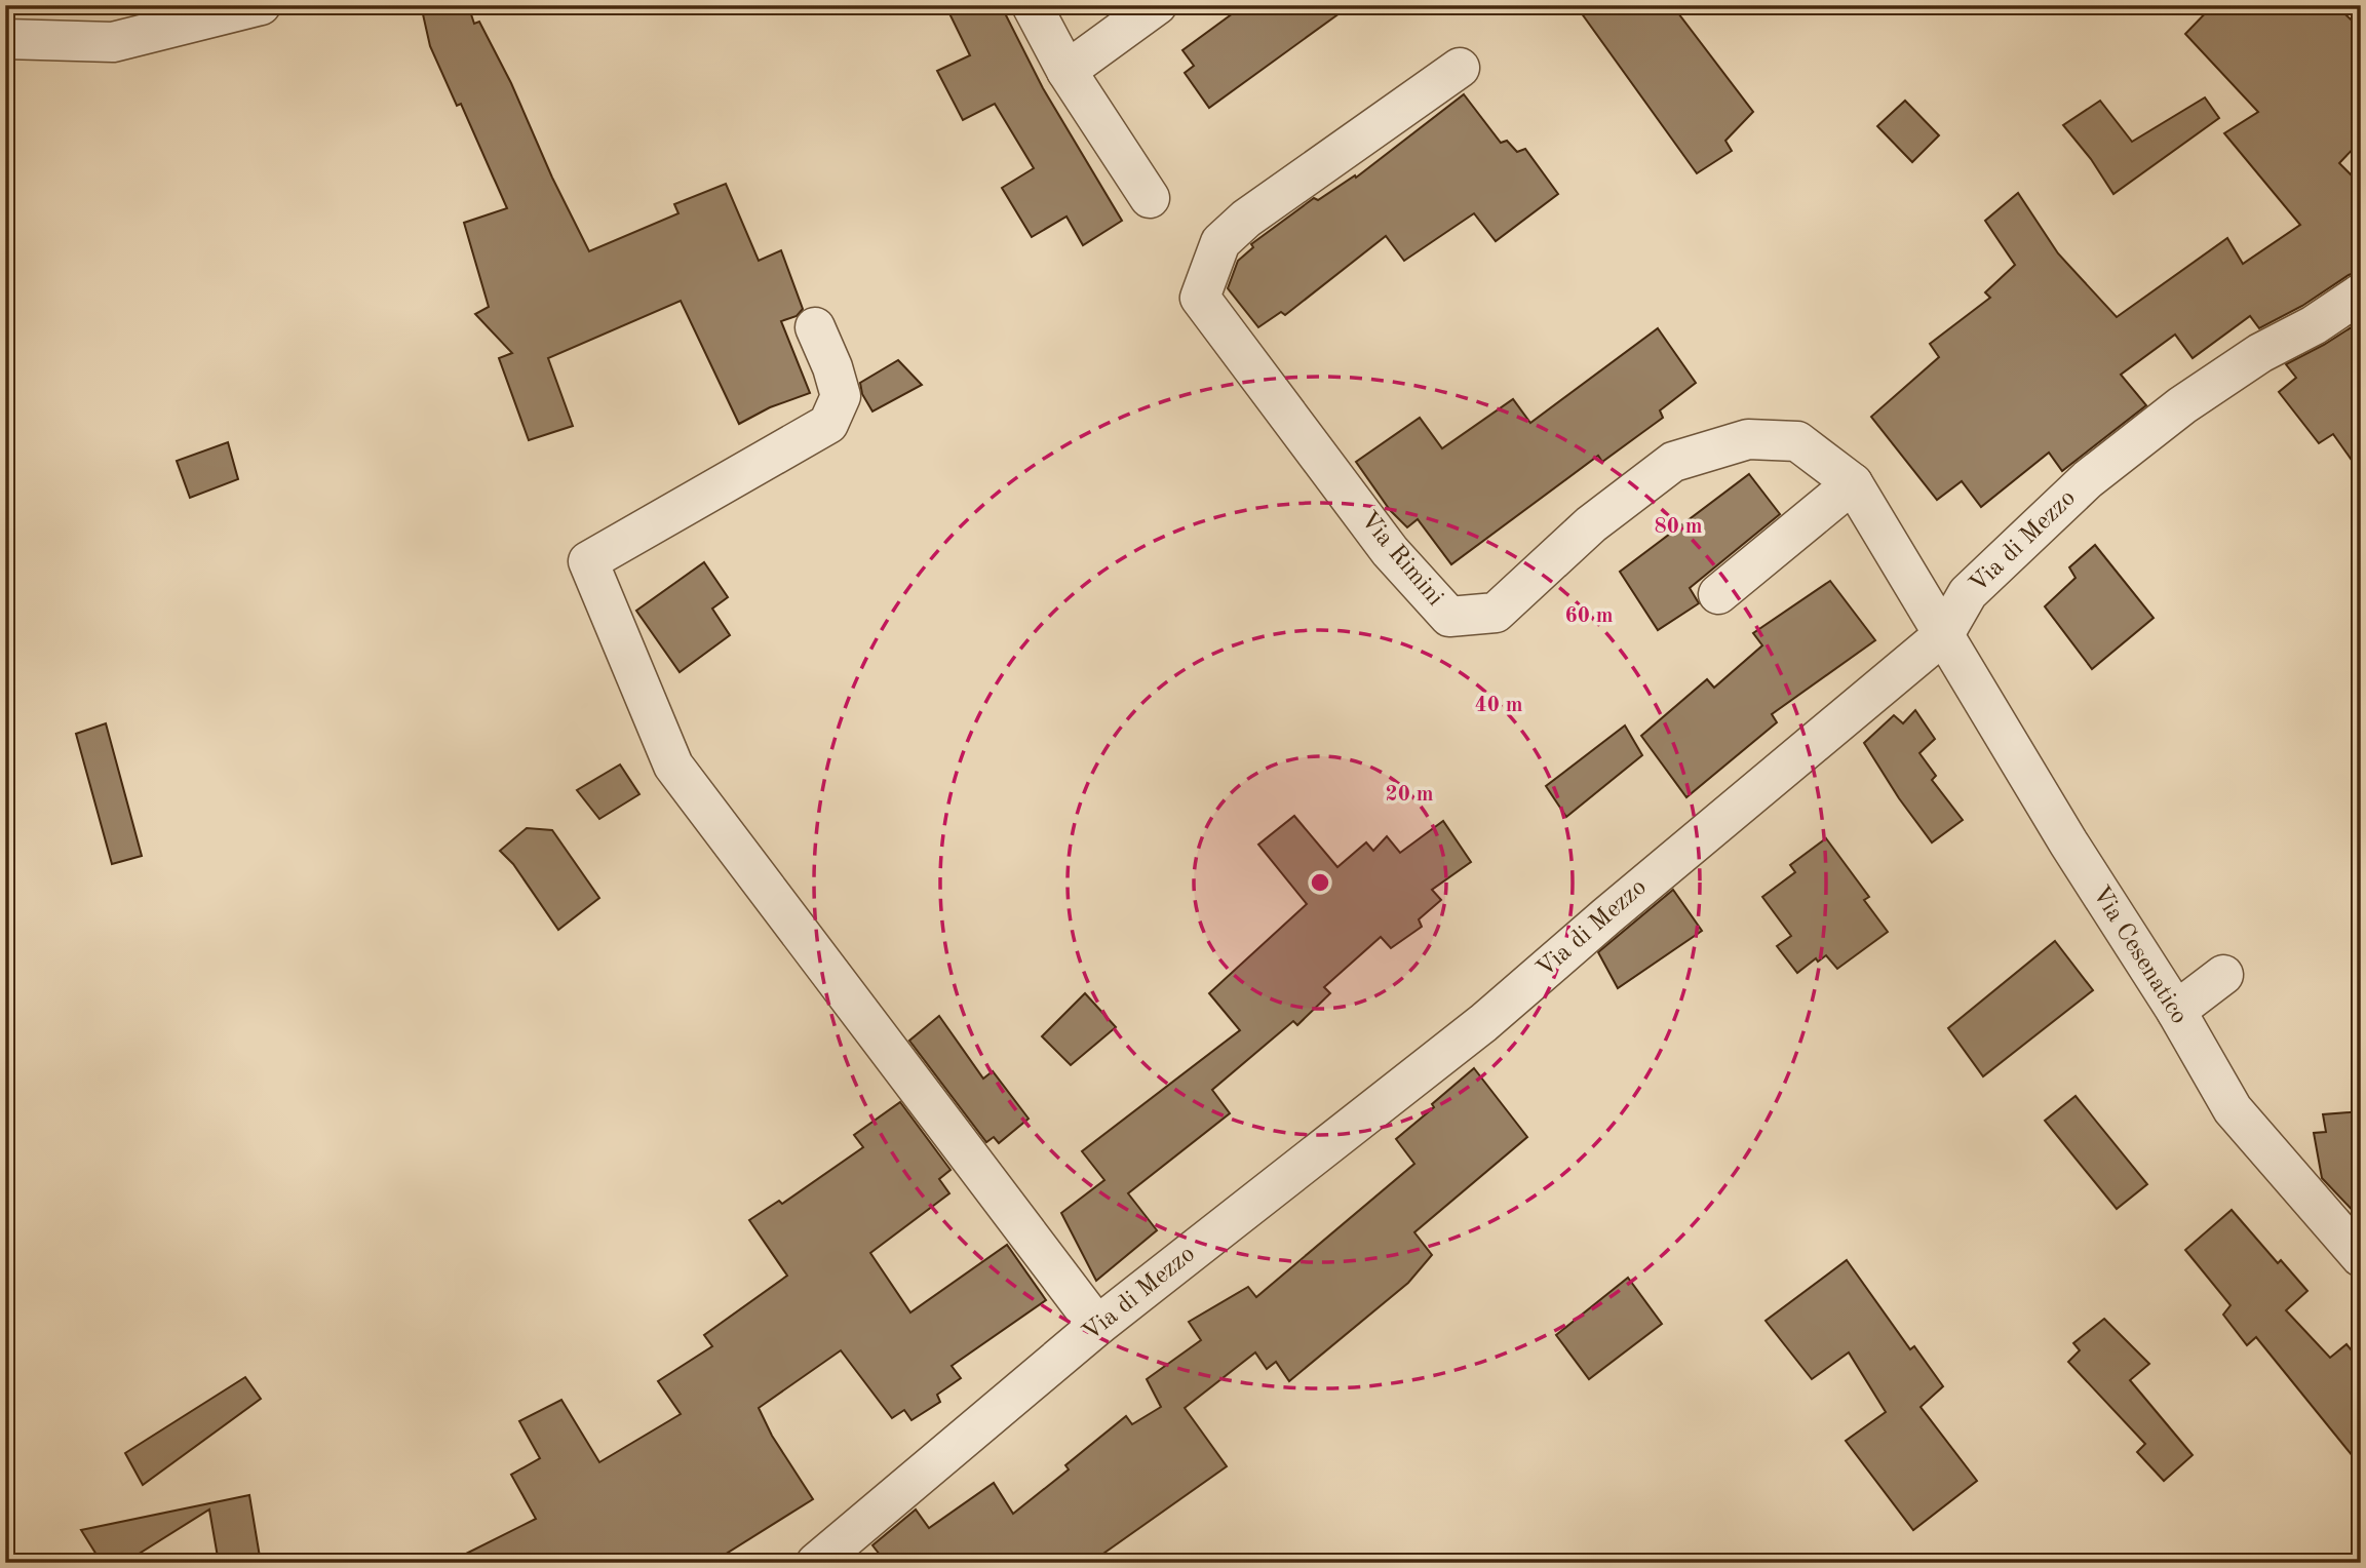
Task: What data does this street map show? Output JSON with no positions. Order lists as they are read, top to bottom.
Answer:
{
  "streets": {
    "street": ["Via di Mezzo", "Via Rimini", "Via Cesenatico"]
  },
  "crossings": [
    ["Via di Mezzo", "Via Rimini"],
    ["Via di Mezzo", "Via Cesenatico"],
    ["Via Rimini", "Via Cesenatico"]
  ],
  "rings": [
    "80 m",
    "60 m",
    "40 m",
    "20 m"
  ]
}
